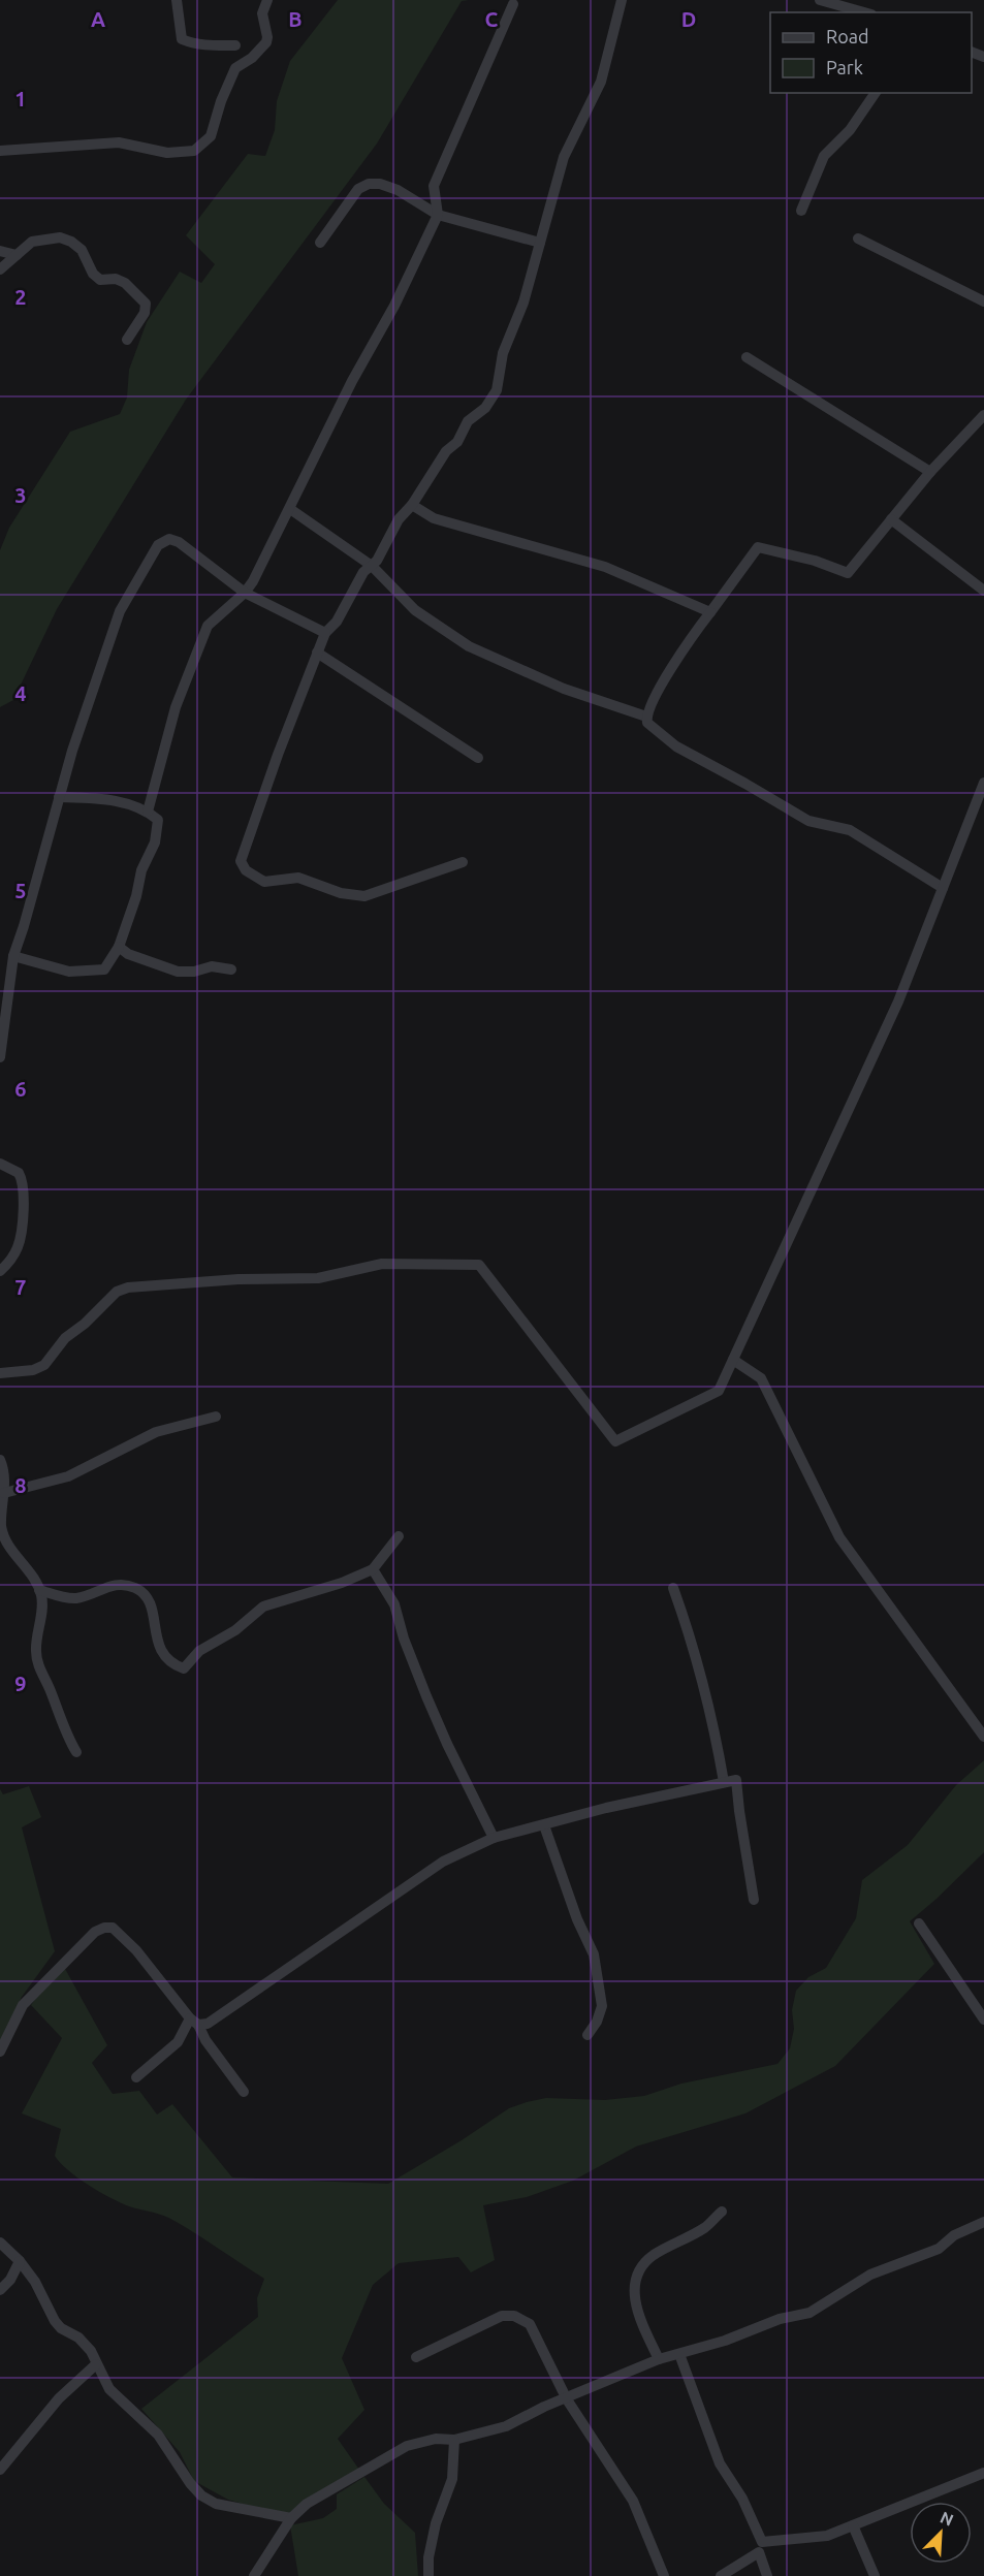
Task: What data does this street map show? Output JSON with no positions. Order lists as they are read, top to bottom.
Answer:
{
  "legend": ["Road", "Park"],
  "north": "top right",
  "grid": {
    "columns": [
      "A",
      "B",
      "C",
      "D"
    ],
    "rows": [
      "1",
      "2",
      "3",
      "4",
      "5",
      "6",
      "7",
      "8",
      "9"
    ]
  }
}
